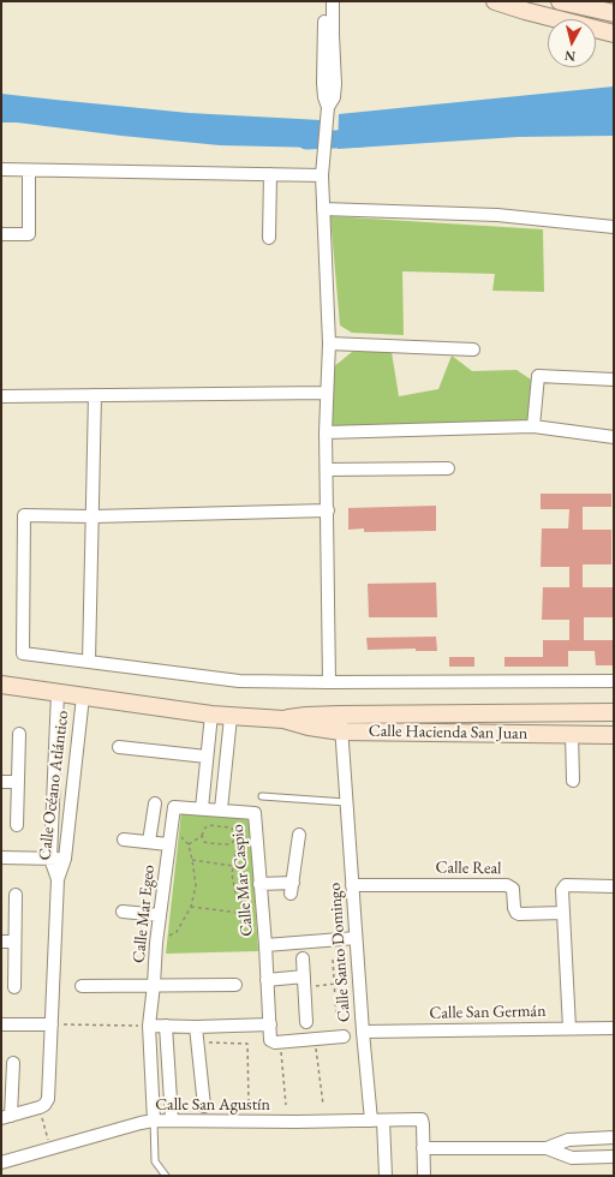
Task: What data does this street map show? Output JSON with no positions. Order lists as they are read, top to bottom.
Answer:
{
  "streets": {
    "main road": ["Calle Hacienda San Juan"],
    "street": [
      "Calle Océano Atlántico",
      "Calle Real",
      "Calle Mar Caspio",
      "Calle Mar Egeo",
      "Calle Santo Domingo",
      "Calle San Germán",
      "Calle San Agustín"
    ]
  },
  "crossings": [
    ["Calle Hacienda San Juan", "Calle Océano Atlántico"],
    ["Calle Hacienda San Juan", "Calle Santo Domingo"],
    ["Calle Real", "Calle Santo Domingo"],
    ["Calle Mar Caspio", "Calle Mar Egeo"],
    ["Calle Mar Egeo", "Calle San Agustín"],
    ["Calle Santo Domingo", "Calle San Germán"],
    ["Calle Santo Domingo", "Calle San Agustín"]
  ],
  "north": "bottom"
}
